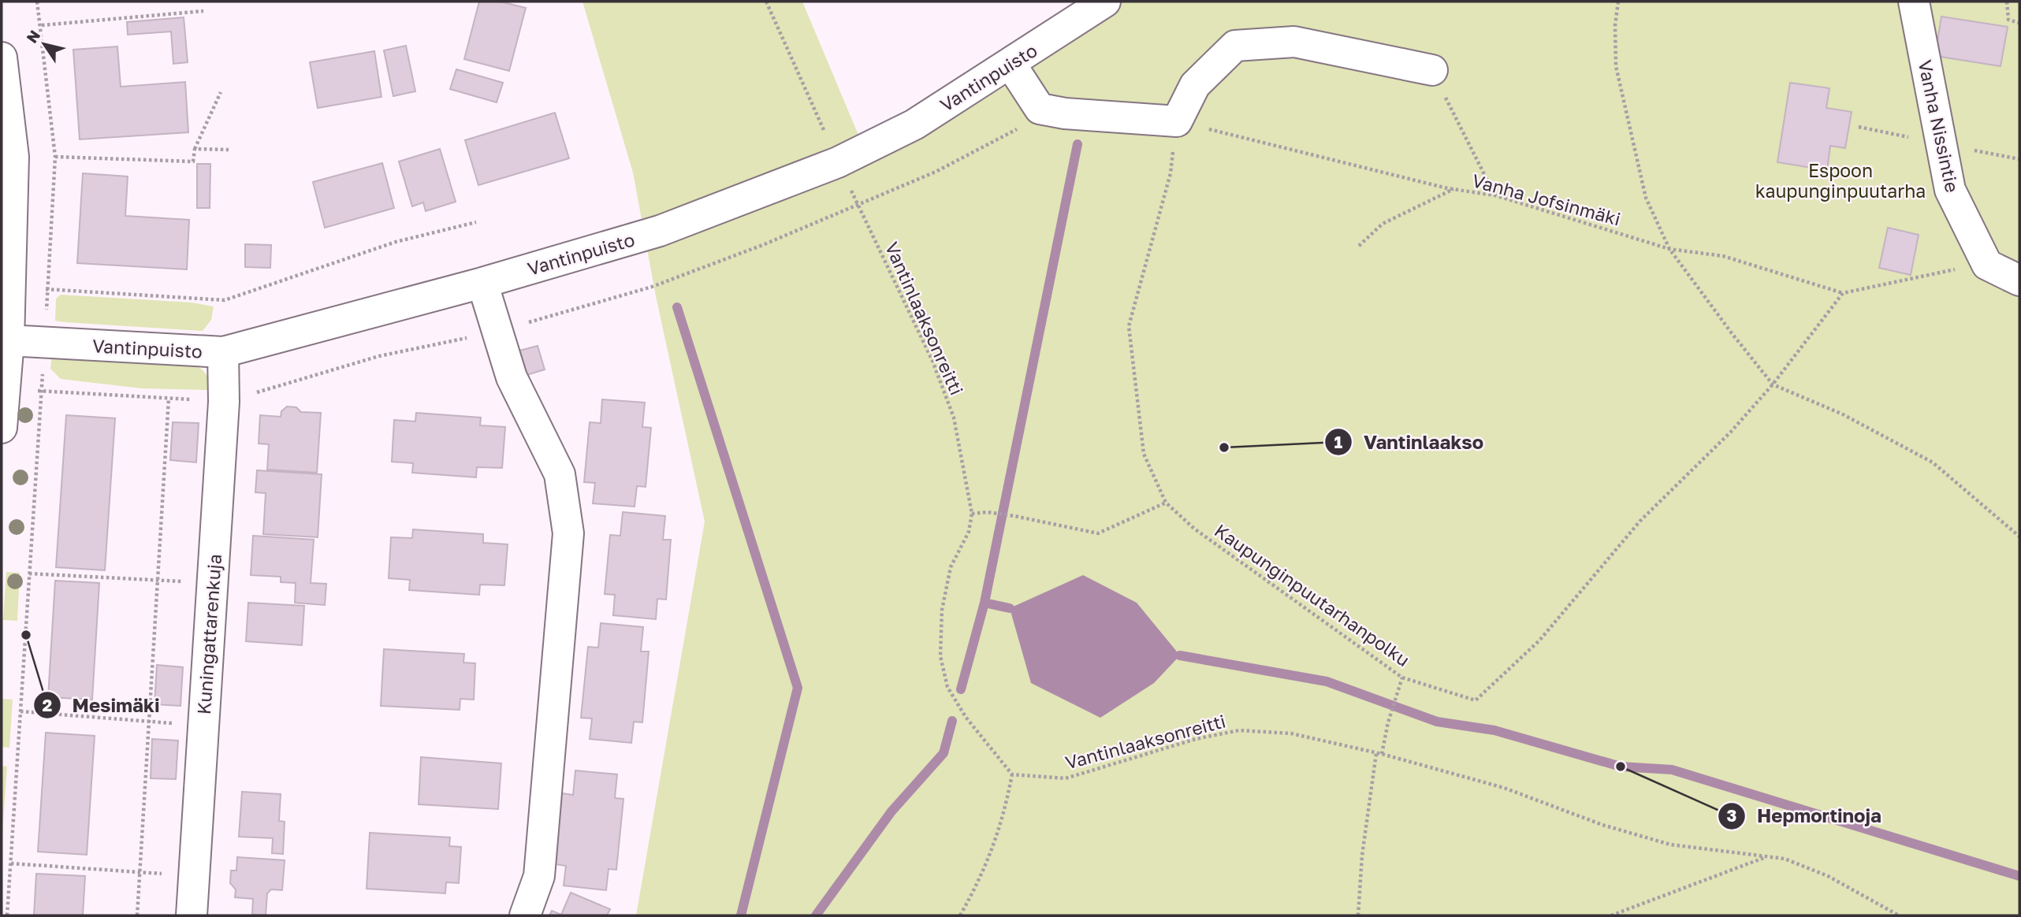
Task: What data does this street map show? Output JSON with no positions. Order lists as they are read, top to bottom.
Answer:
{
  "streets": {
    "street": ["Vantinpuisto", "Vanha Nissintie", "Kuningattarenkuja"],
    "path": ["Vanha Jofsinmäki", "Vantinlaaksonreitti", "Kaupunginpuutarhanpolku"]
  },
  "crossings": [
    ["Vantinpuisto", "Vantinlaaksonreitti"],
    ["Vantinpuisto", "Kuningattarenkuja"],
    ["Vanha Jofsinmäki", "Kaupunginpuutarhanpolku"]
  ],
  "parks": ["Espoon kaupunginpuutarha"],
  "places": ["Vantinlaakso", "Mesimäki", "Hepmortinoja"],
  "north": "top left"
}
